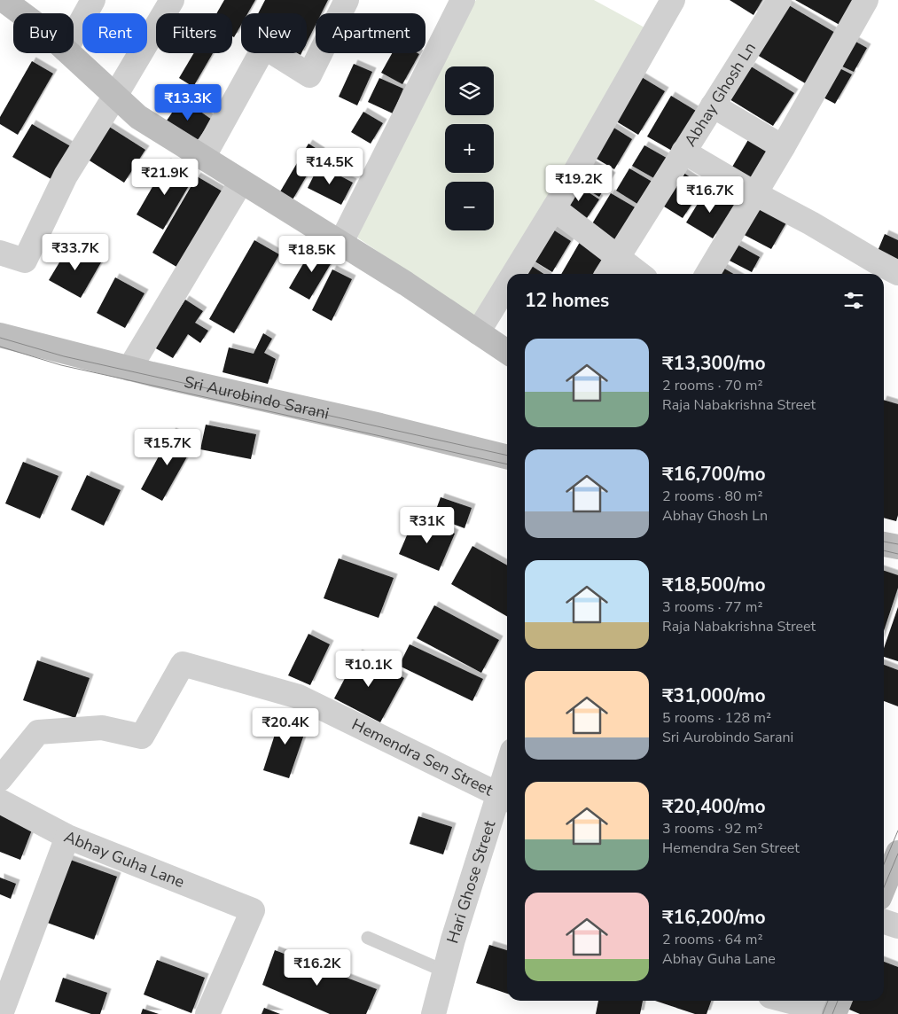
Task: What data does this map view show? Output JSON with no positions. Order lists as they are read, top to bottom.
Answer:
{
  "streets": {
    "street": [
      "Abhay Ghosh Ln",
      "Sri Aurobindo Sarani",
      "Hemendra Sen Street",
      "Abhay Guha Lane",
      "Hari Ghose Street"
    ]
  },
  "crossings": [
    ["Hemendra Sen Street", "Hari Ghose Street"]
  ],
  "page": {
    "chip": [
      "Buy",
      "Rent",
      "Filters",
      "New",
      "Apartment"
    ],
    "map_buttons": ["+", "−"],
    "price": [
      "₹13.3K",
      "₹14.5K",
      "₹21.9K",
      "₹19.2K",
      "₹16.7K",
      "₹33.7K",
      "₹18.5K",
      "₹15.7K",
      "₹31K",
      "₹10.1K",
      "₹20.4K",
      "₹16.2K"
    ],
    "heading": "12 homes",
    "list": [
      {
        "name": "₹13,300/mo",
        "note": "2 rooms · 70 m² · Raja Nabakrishna Street"
      },
      {
        "name": "₹16,700/mo",
        "note": "2 rooms · 80 m² · Abhay Ghosh Ln"
      },
      {
        "name": "₹18,500/mo",
        "note": "3 rooms · 77 m² · Raja Nabakrishna Street"
      },
      {
        "name": "₹31,000/mo",
        "note": "5 rooms · 128 m² · Sri Aurobindo Sarani"
      },
      {
        "name": "₹20,400/mo",
        "note": "3 rooms · 92 m² · Hemendra Sen Street"
      },
      {
        "name": "₹16,200/mo",
        "note": "2 rooms · 64 m² · Abhay Guha Lane"
      }
    ]
  }
}
